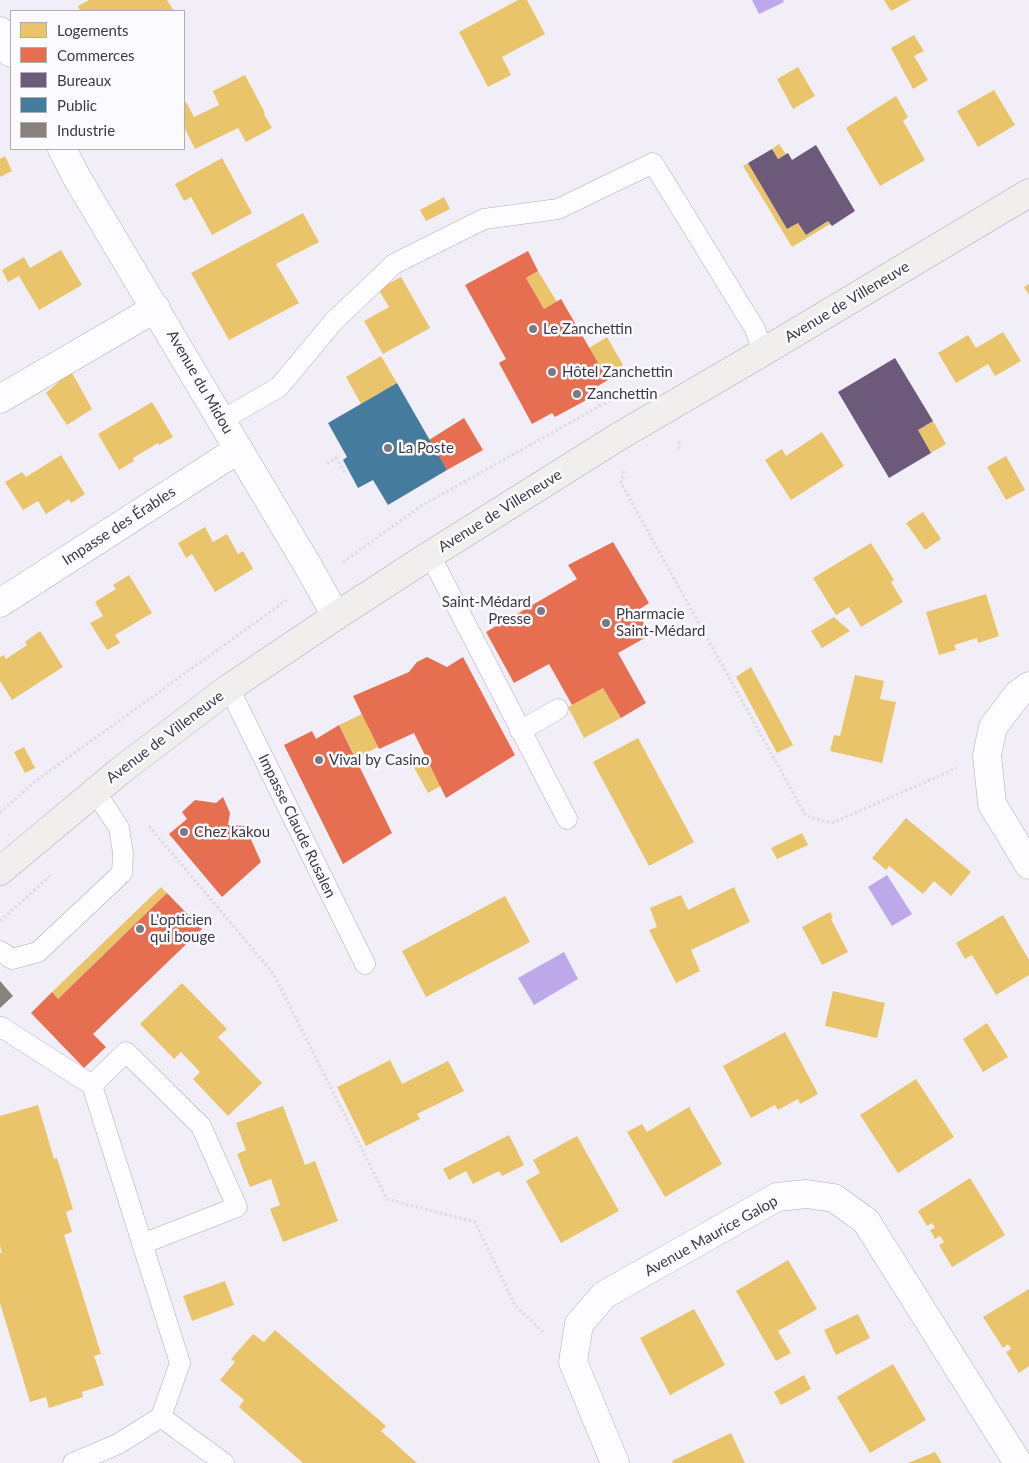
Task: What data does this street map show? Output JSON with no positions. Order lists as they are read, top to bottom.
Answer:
{
  "streets": {
    "main road": ["Avenue de Villeneuve"],
    "street": ["Avenue du Midou", "Impasse des Érables", "Avenue Maurice Galop"],
    "lane": ["Impasse Claude Rusalen"]
  },
  "crossings": [
    ["Avenue de Villeneuve", "Avenue du Midou"],
    ["Avenue de Villeneuve", "Impasse Claude Rusalen"],
    ["Avenue du Midou", "Impasse des Érables"]
  ],
  "places": [
    "Le Zanchettin",
    "Hôtel Zanchettin",
    "Zanchettin",
    "La Poste",
    "Saint-Médard Presse",
    "Pharmacie Saint-Médard",
    "Vival by Casino",
    "Chez kakou",
    "L'opticien qui bouge"
  ],
  "legend": [
    "Logements",
    "Commerces",
    "Bureaux",
    "Public",
    "Industrie"
  ]
}
